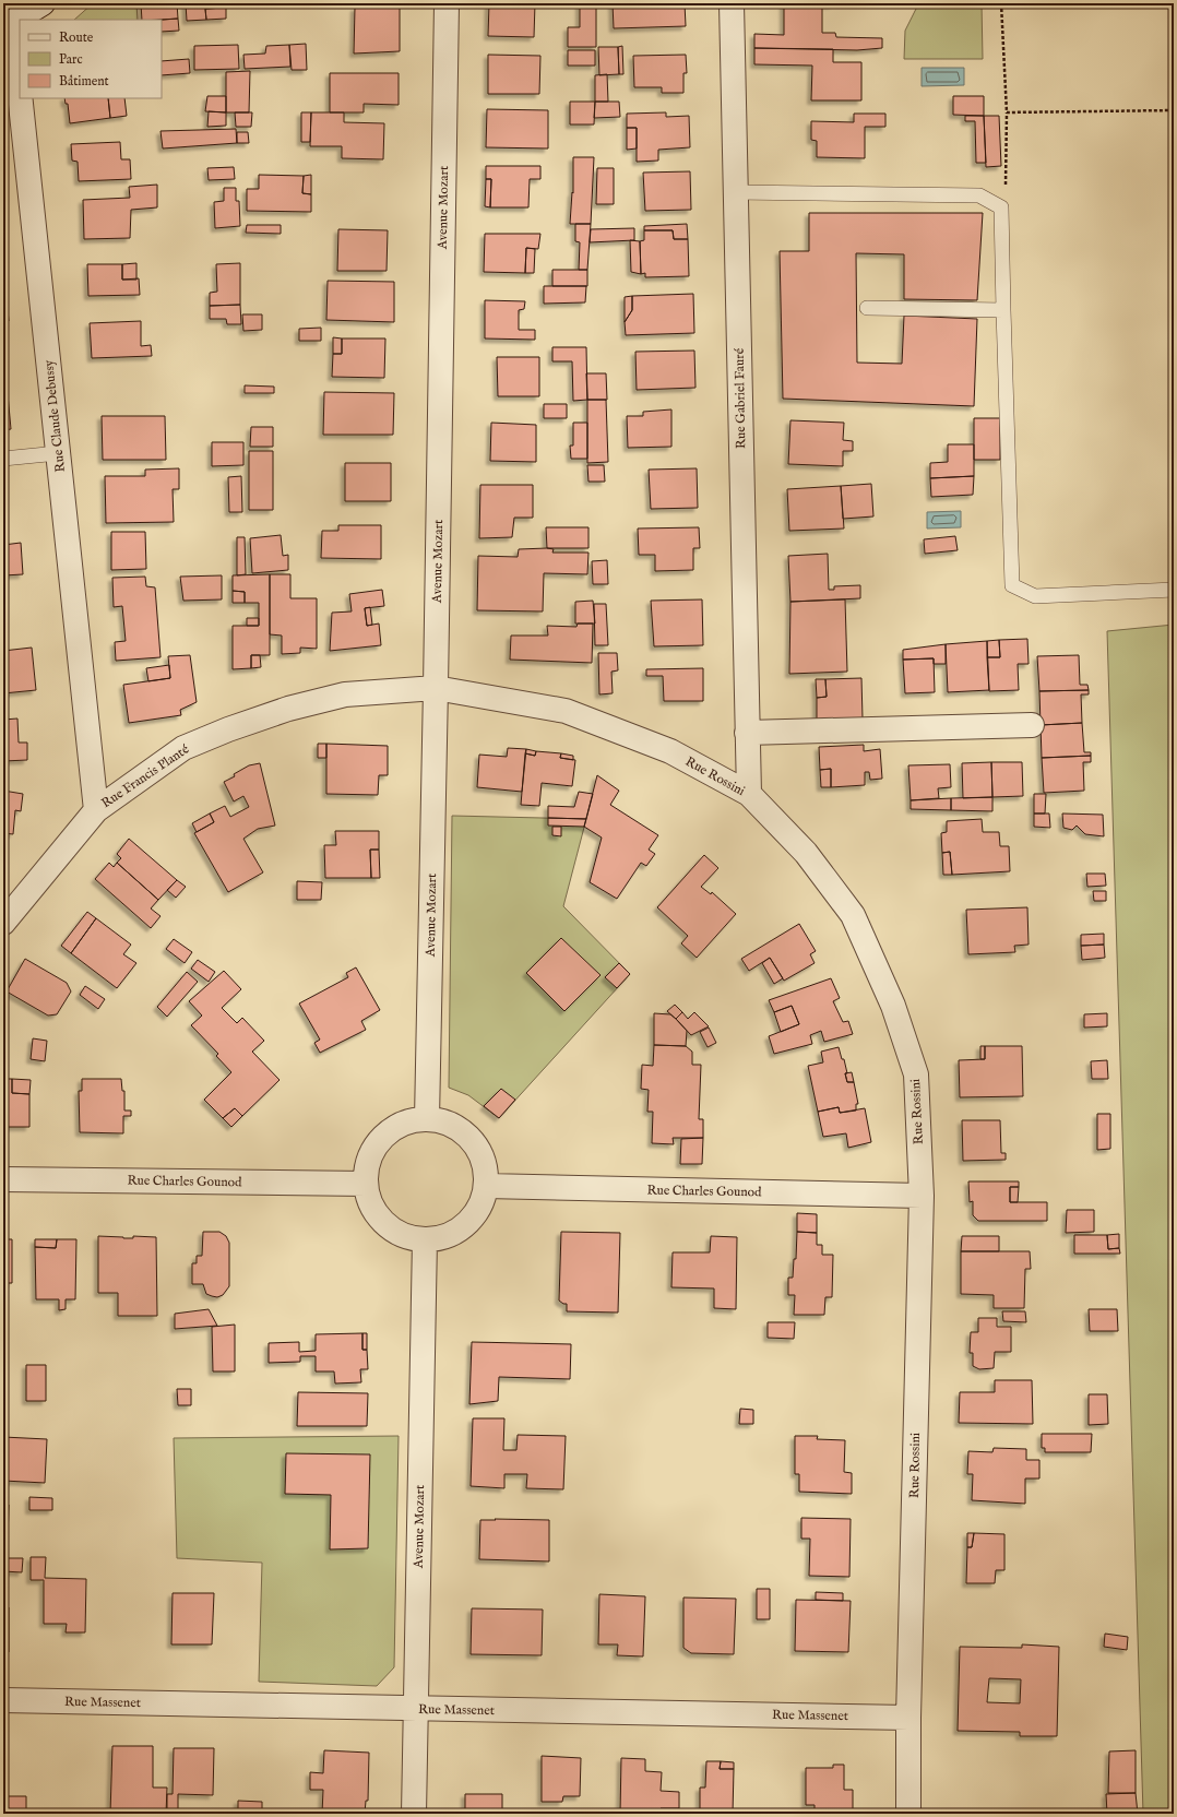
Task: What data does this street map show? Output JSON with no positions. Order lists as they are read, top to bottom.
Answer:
{
  "streets": {
    "street": [
      "Avenue Mozart",
      "Rue Gabriel Fauré",
      "Rue Claude Debussy",
      "Rue Francis Planté",
      "Rue Rossini",
      "Rue Charles Gounod",
      "Rue Massenet"
    ]
  },
  "crossings": [
    ["Avenue Mozart", "Rue Francis Planté"],
    ["Avenue Mozart", "Rue Rossini"],
    ["Avenue Mozart", "Rue Charles Gounod"],
    ["Avenue Mozart", "Rue Massenet"],
    ["Rue Gabriel Fauré", "Rue Rossini"],
    ["Rue Claude Debussy", "Rue Francis Planté"],
    ["Rue Francis Planté", "Rue Rossini"],
    ["Rue Rossini", "Rue Charles Gounod"],
    ["Rue Rossini", "Rue Massenet"]
  ],
  "legend": ["Route", "Parc", "Bâtiment"]
}
